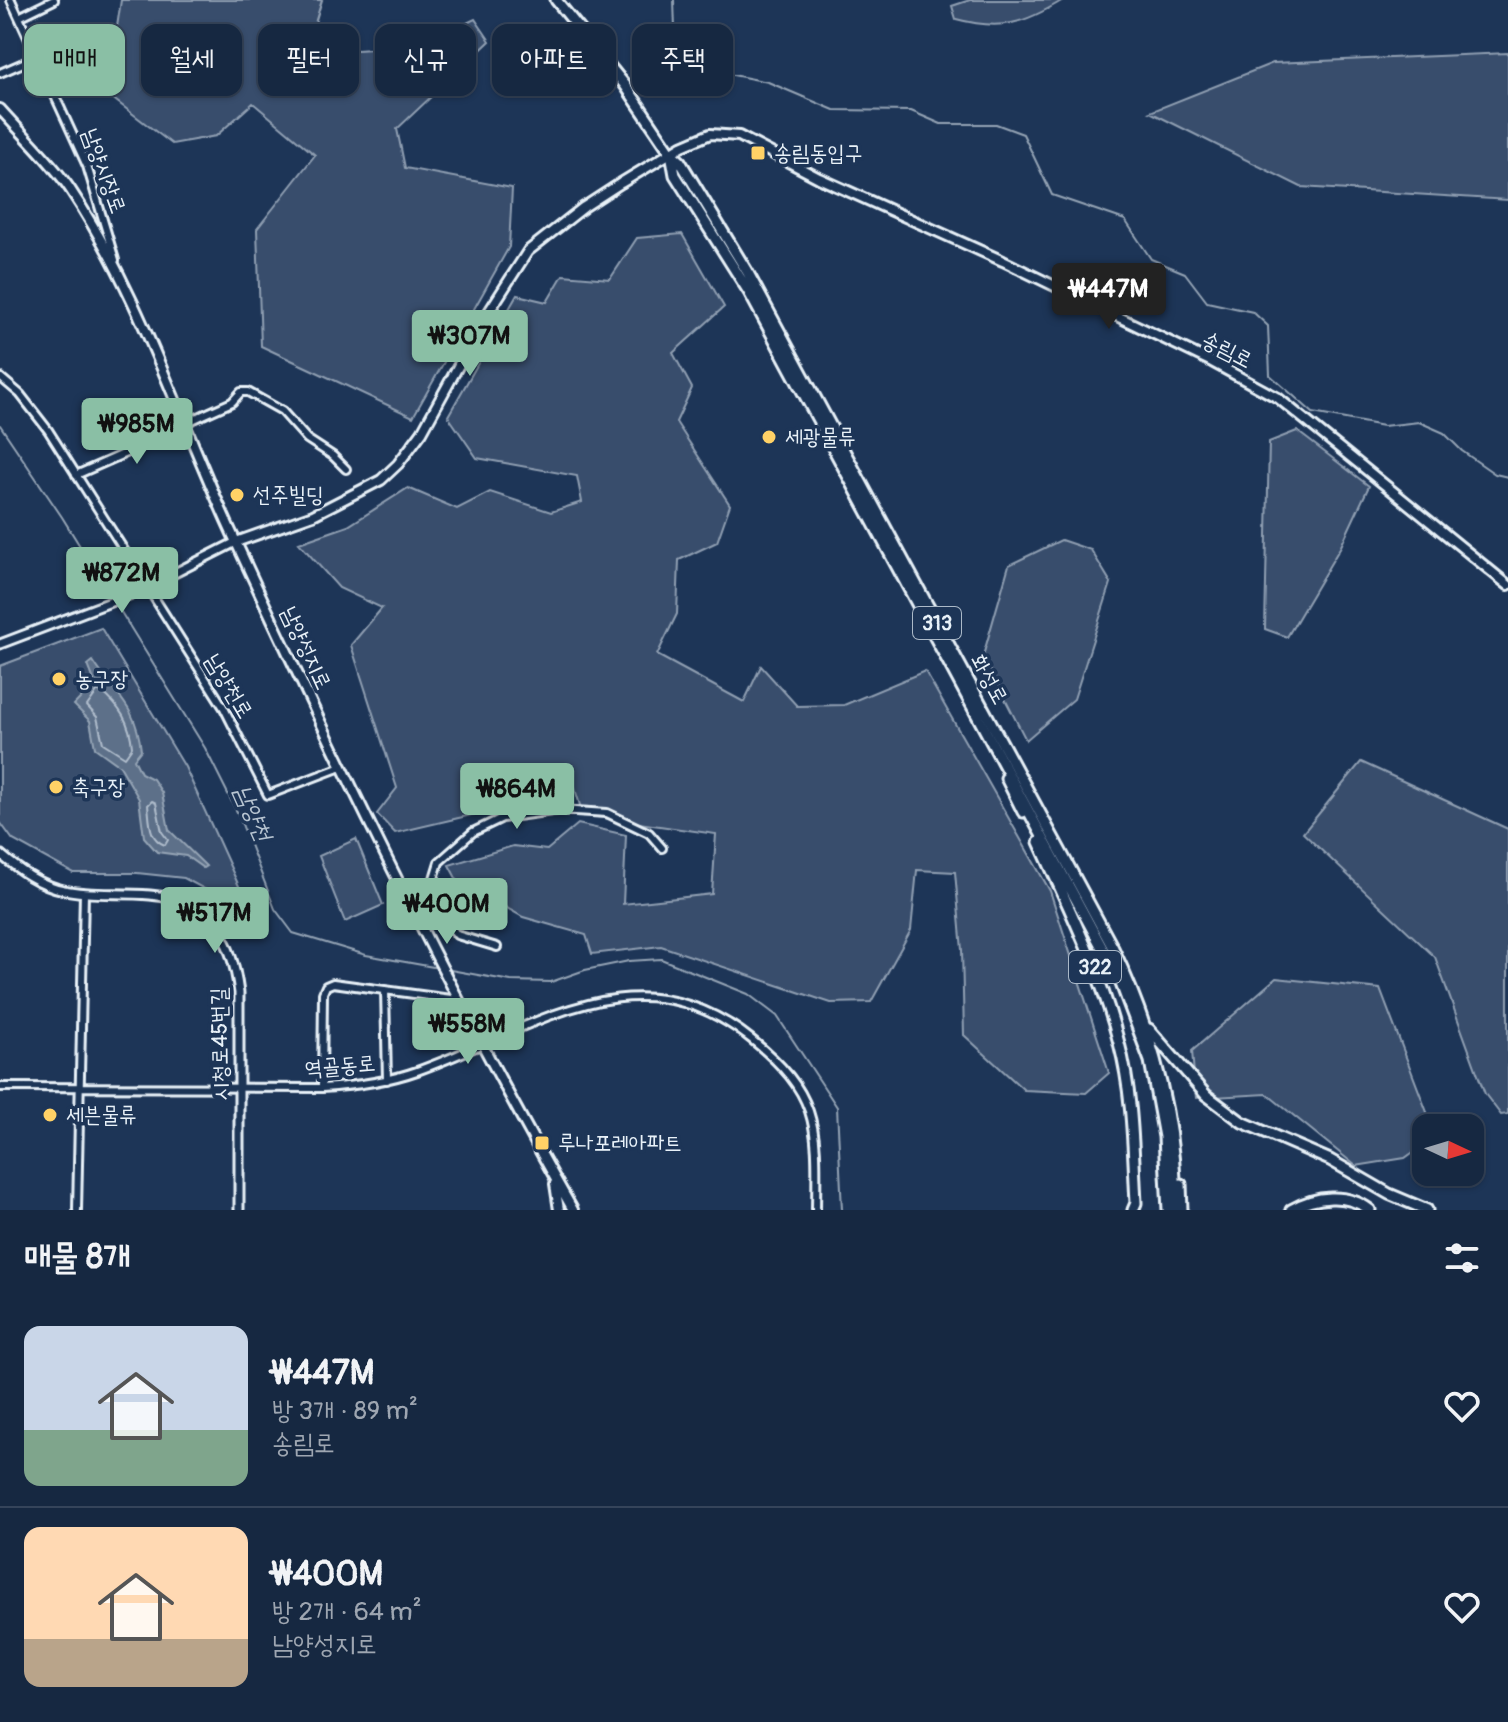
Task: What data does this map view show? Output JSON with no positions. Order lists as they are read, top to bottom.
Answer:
{
  "streets": {
    "main road": [
      "송림로",
      "313",
      "남양성지로",
      "화성로",
      "322"
    ],
    "street": [
      "남양시장로",
      "남양천로",
      "시청로45번길",
      "역골동로"
    ]
  },
  "crossings": [
    ["남양시장로", "남양성지로"],
    ["송림로", "남양성지로"],
    ["송림로", "화성로"],
    ["남양성지로", "남양천로"],
    ["남양성지로", "역골동로"],
    ["화성로", "322"],
    ["시청로45번길", "역골동로"]
  ],
  "water": ["남양천"],
  "places": {
    "transit": ["송림동입구", "루나포레아파트"],
    "other": [
      "세광물류",
      "선주빌딩",
      "농구장",
      "축구장",
      "세븐물류"
    ]
  },
  "north": "right",
  "page": {
    "chip": [
      "매매",
      "월세",
      "필터",
      "신규",
      "아파트",
      "주택"
    ],
    "price": [
      "₩447M",
      "₩307M",
      "₩985M",
      "₩872M",
      "₩864M",
      "₩400M",
      "₩517M",
      "₩558M"
    ],
    "heading": "매물 8개",
    "list": [
      {
        "name": "₩447M",
        "note": "방 3개 · 89 m² · 송림로"
      },
      {
        "name": "₩400M",
        "note": "방 2개 · 64 m² · 남양성지로"
      }
    ]
  }
}
